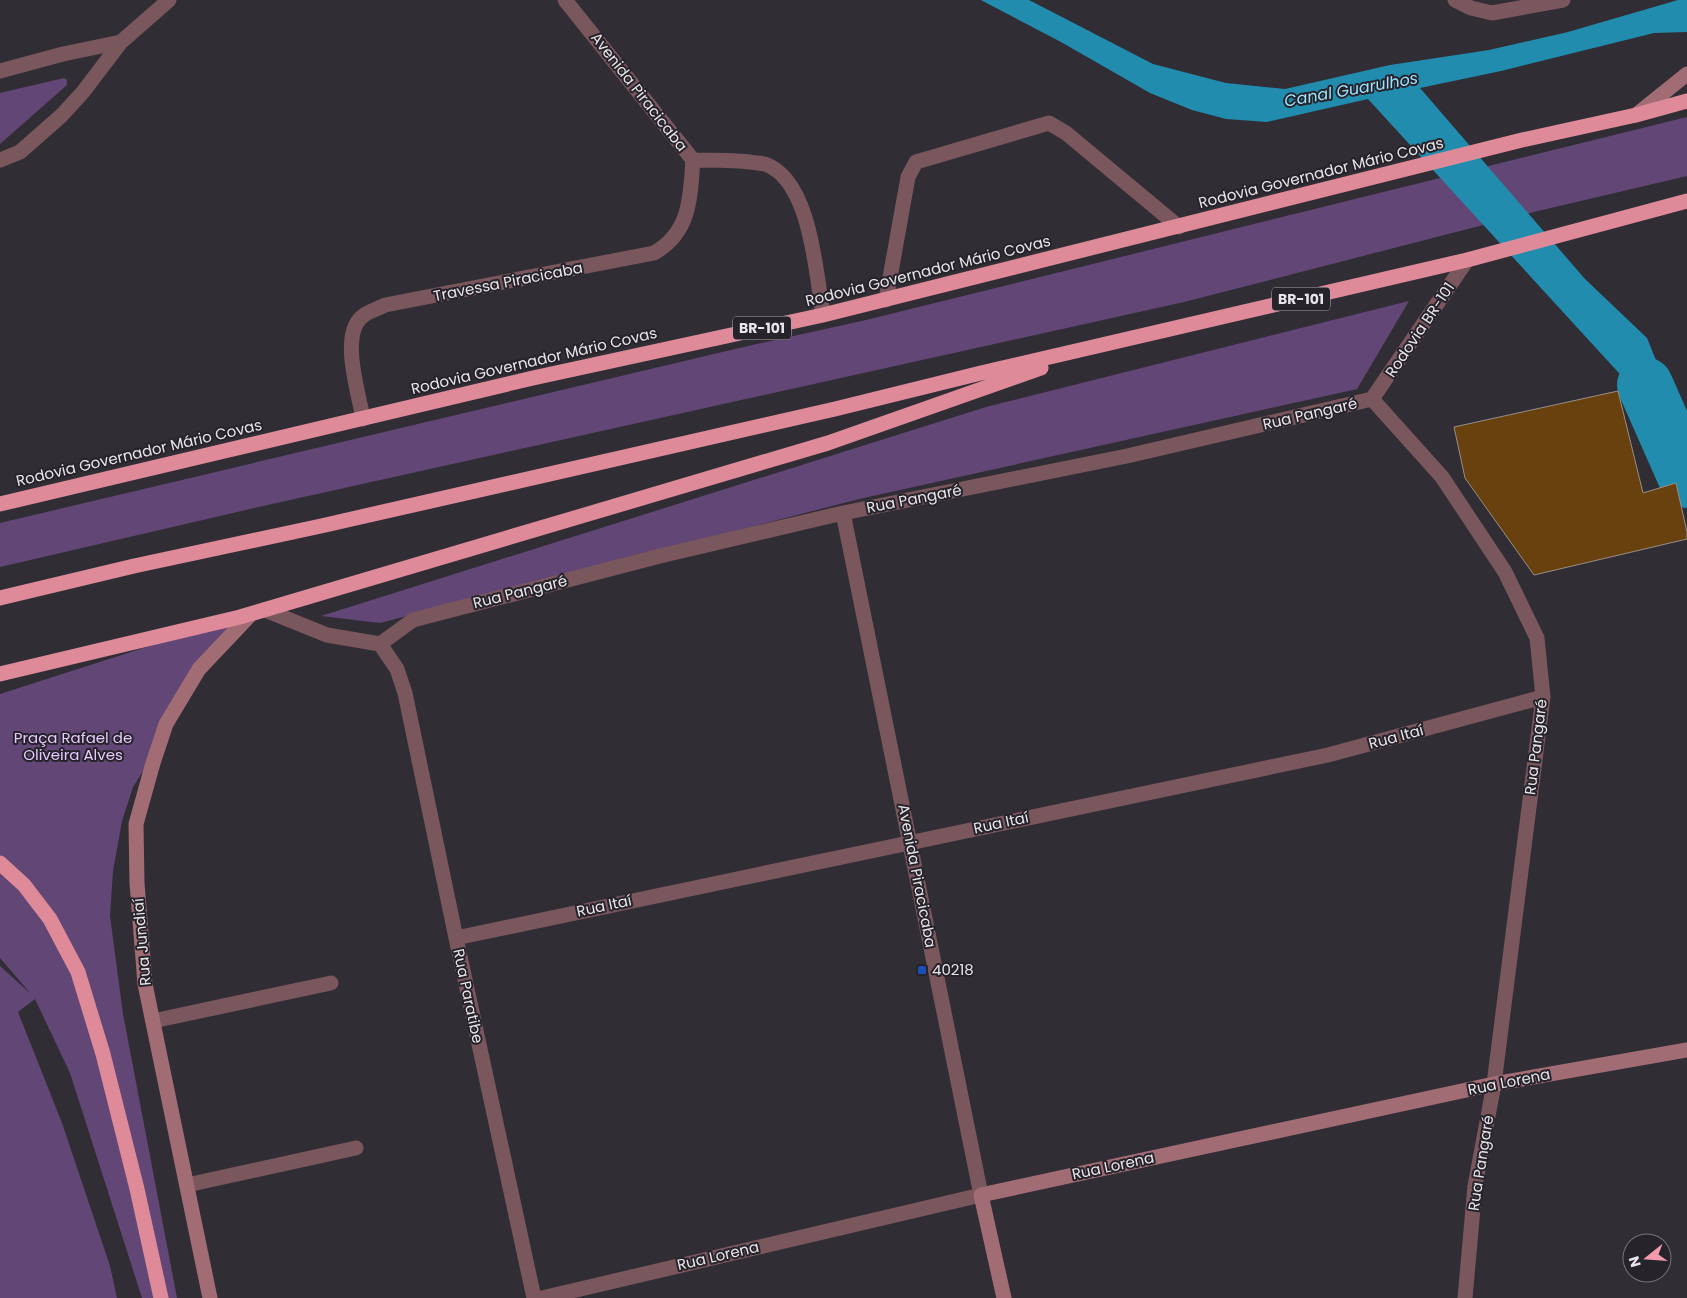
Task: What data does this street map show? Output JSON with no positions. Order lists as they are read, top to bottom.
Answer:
{
  "streets": {
    "highway": ["Rodovia Governador Mário Covas", "BR-101"],
    "street": [
      "Avenida Piracicaba",
      "Travessa Piracicaba",
      "Rodovia BR-101",
      "Rua Pangaré",
      "Rua Itaí",
      "Rua Jundiaí",
      "Rua Paratibe",
      "Rua Lorena"
    ]
  },
  "crossings": [
    ["Avenida Piracicaba", "Rodovia Governador Mário Covas"],
    ["Avenida Piracicaba", "Travessa Piracicaba"],
    ["Avenida Piracicaba", "Rua Pangaré"],
    ["Avenida Piracicaba", "Rua Itaí"],
    ["Avenida Piracicaba", "Rua Lorena"],
    ["Rodovia Governador Mário Covas", "Travessa Piracicaba"],
    ["BR-101", "Rodovia BR-101"],
    ["Rodovia BR-101", "Rua Pangaré"],
    ["Rua Pangaré", "Rua Itaí"],
    ["Rua Pangaré", "Rua Paratibe"],
    ["Rua Pangaré", "Rua Lorena"],
    ["Rua Itaí", "Rua Paratibe"]
  ],
  "water": ["Canal Guarulhos"],
  "parks": ["Praça Rafael de Oliveira Alves"],
  "places": {
    "transit": ["40218"]
  },
  "north": "left"
}
